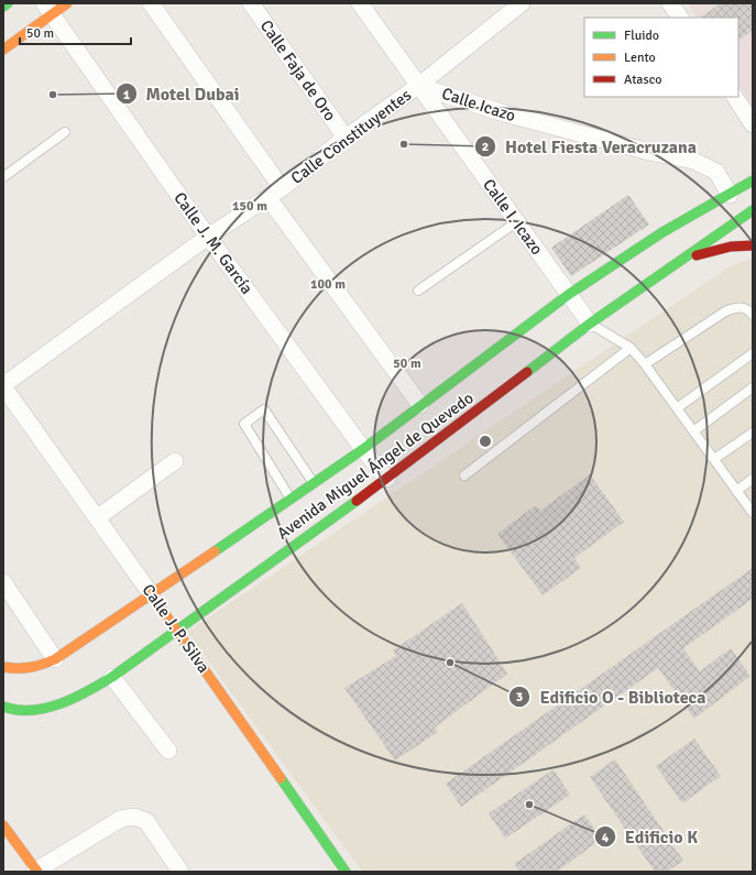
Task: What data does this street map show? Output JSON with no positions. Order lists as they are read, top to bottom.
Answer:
{
  "streets": {
    "main road": ["Avenida Miguel Ángel de Quevedo", "Calle J. P. Silva"],
    "street": [
      "Calle Faja de Oro",
      "Calle Icazo",
      "Calle Constituyentes",
      "Calle I. Icazo",
      "Calle J. M. García"
    ]
  },
  "crossings": [
    ["Calle Faja de Oro", "Calle Constituyentes"],
    ["Calle Icazo", "Calle Constituyentes"],
    ["Calle Icazo", "Calle I. Icazo"],
    ["Calle Icazo", "Avenida Miguel Ángel de Quevedo"],
    ["Calle Constituyentes", "Calle I. Icazo"],
    ["Calle Constituyentes", "Calle J. M. García"],
    ["Calle Constituyentes", "Calle J. P. Silva"],
    ["Calle I. Icazo", "Avenida Miguel Ángel de Quevedo"],
    ["Calle J. M. García", "Avenida Miguel Ángel de Quevedo"],
    ["Avenida Miguel Ángel de Quevedo", "Calle J. P. Silva"]
  ],
  "places": [
    "Motel Dubai",
    "Hotel Fiesta Veracruzana",
    "Edificio O - Biblioteca",
    "Edificio K"
  ],
  "legend": ["Fluido", "Lento", "Atasco"],
  "scale_bar": "50 m",
  "rings": ["150 m", "100 m", "50 m"]
}
